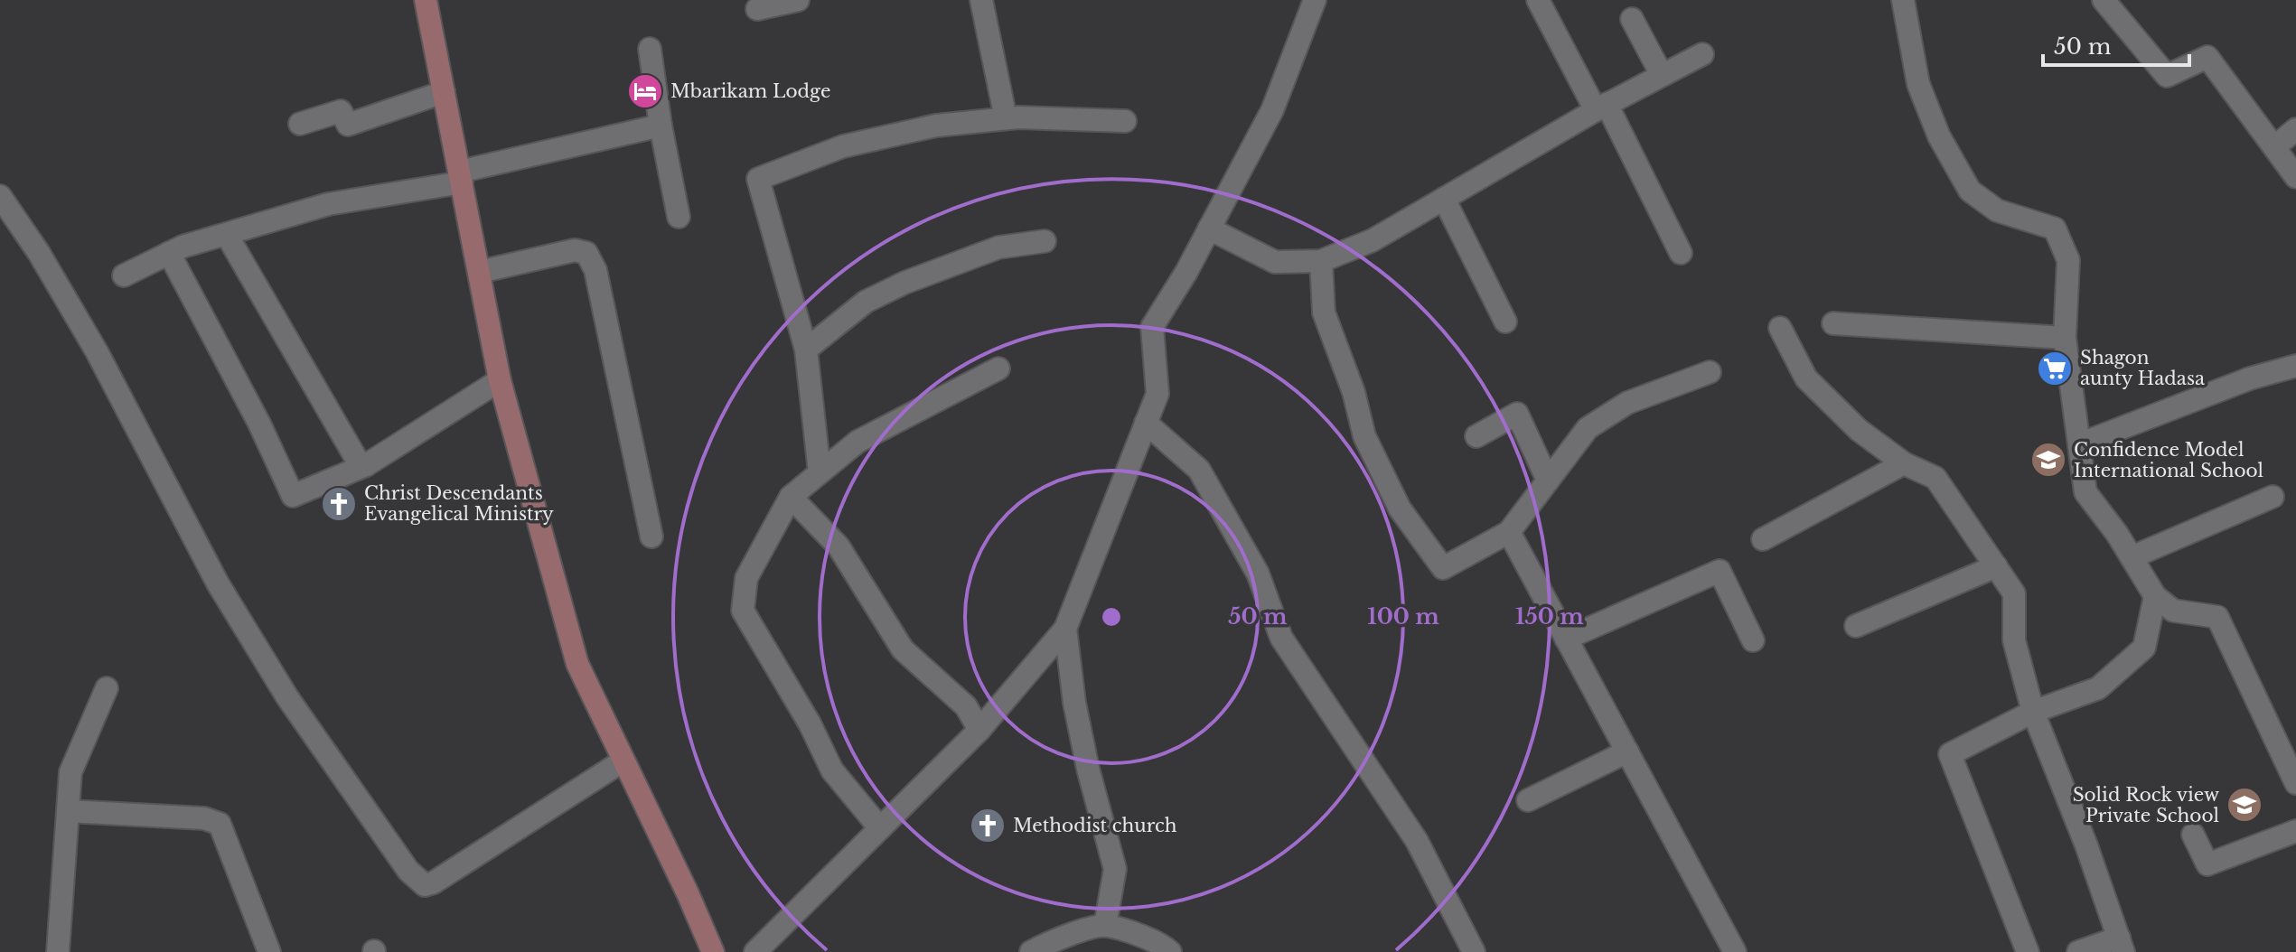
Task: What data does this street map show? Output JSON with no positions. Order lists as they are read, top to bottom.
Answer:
{
  "places": {
    "hotel": ["Mbarikam Lodge"],
    "supermarket": ["Shagon aunty Hadasa"],
    "school or university": ["Confidence Model International School", "Solid Rock view Private School"],
    "church": ["Christ Descendants Evangelical Ministry", "Methodist church"]
  },
  "scale_bar": "50 m",
  "rings": ["50 m", "100 m", "150 m"]
}
